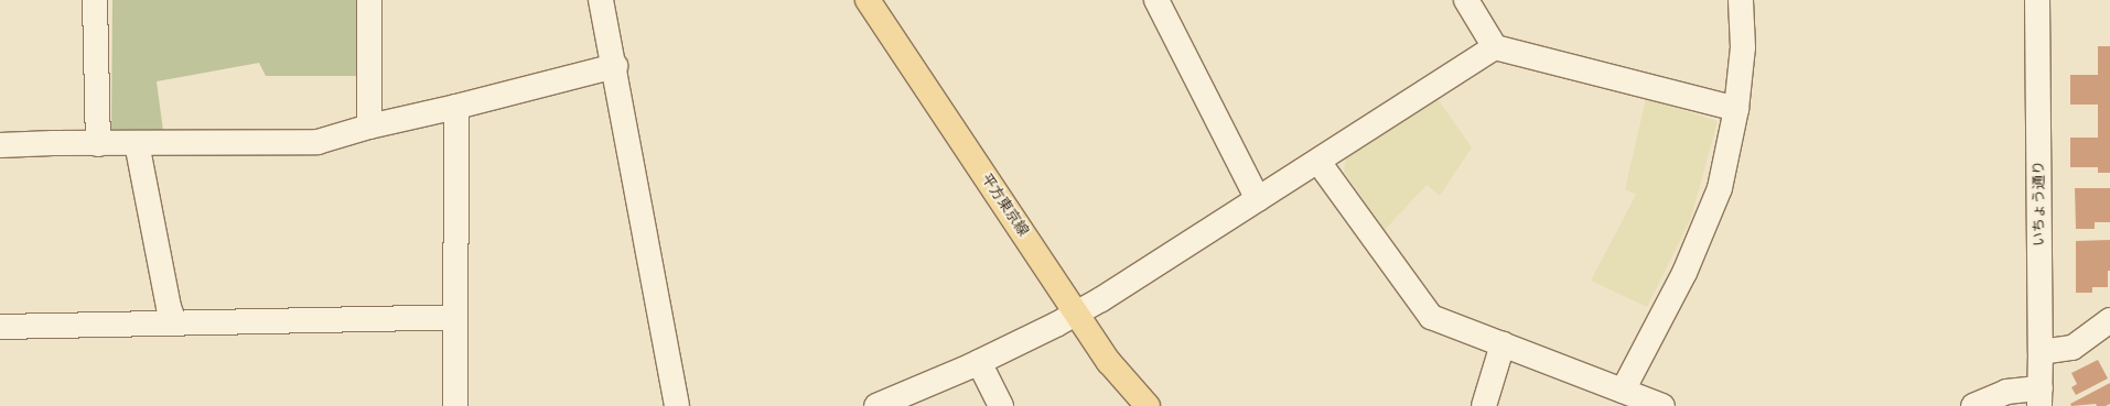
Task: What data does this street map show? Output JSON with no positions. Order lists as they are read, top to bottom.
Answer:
{
  "streets": {
    "main road": ["平方東京線"],
    "street": ["いちょう通り"]
  }
}
